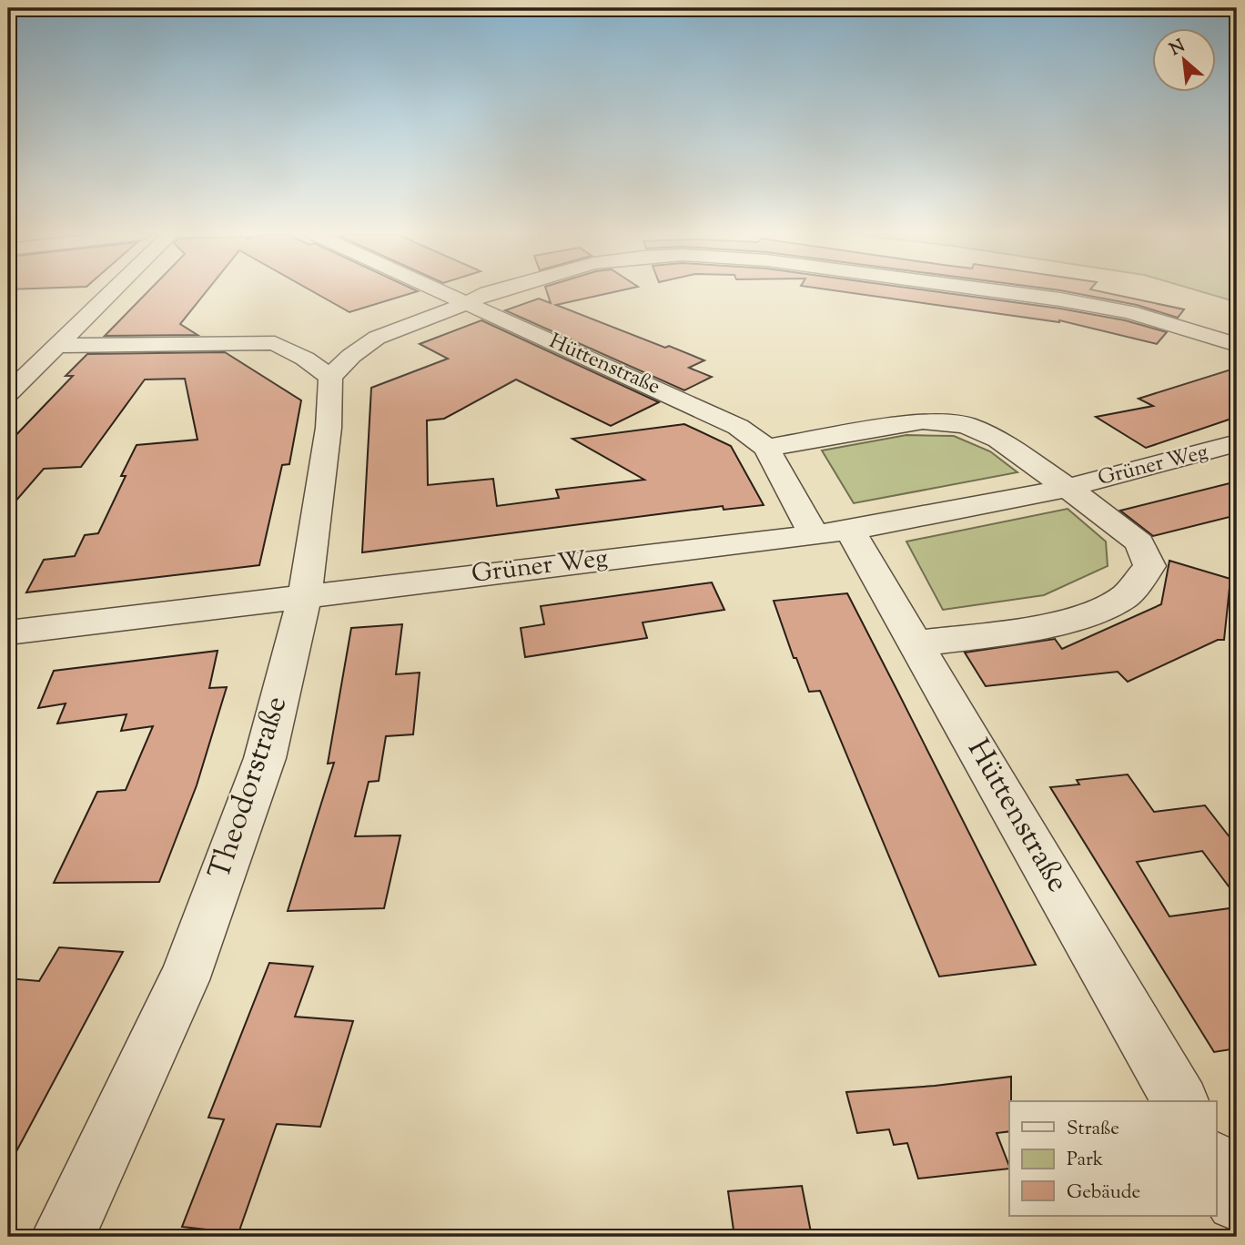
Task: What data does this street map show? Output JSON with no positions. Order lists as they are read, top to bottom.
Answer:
{
  "streets": {
    "street": ["Hüttenstraße", "Grüner Weg", "Theodorstraße"]
  },
  "crossings": [
    ["Hüttenstraße", "Grüner Weg"],
    ["Grüner Weg", "Theodorstraße"]
  ],
  "legend": ["Straße", "Park", "Gebäude"],
  "north": "top left"
}
